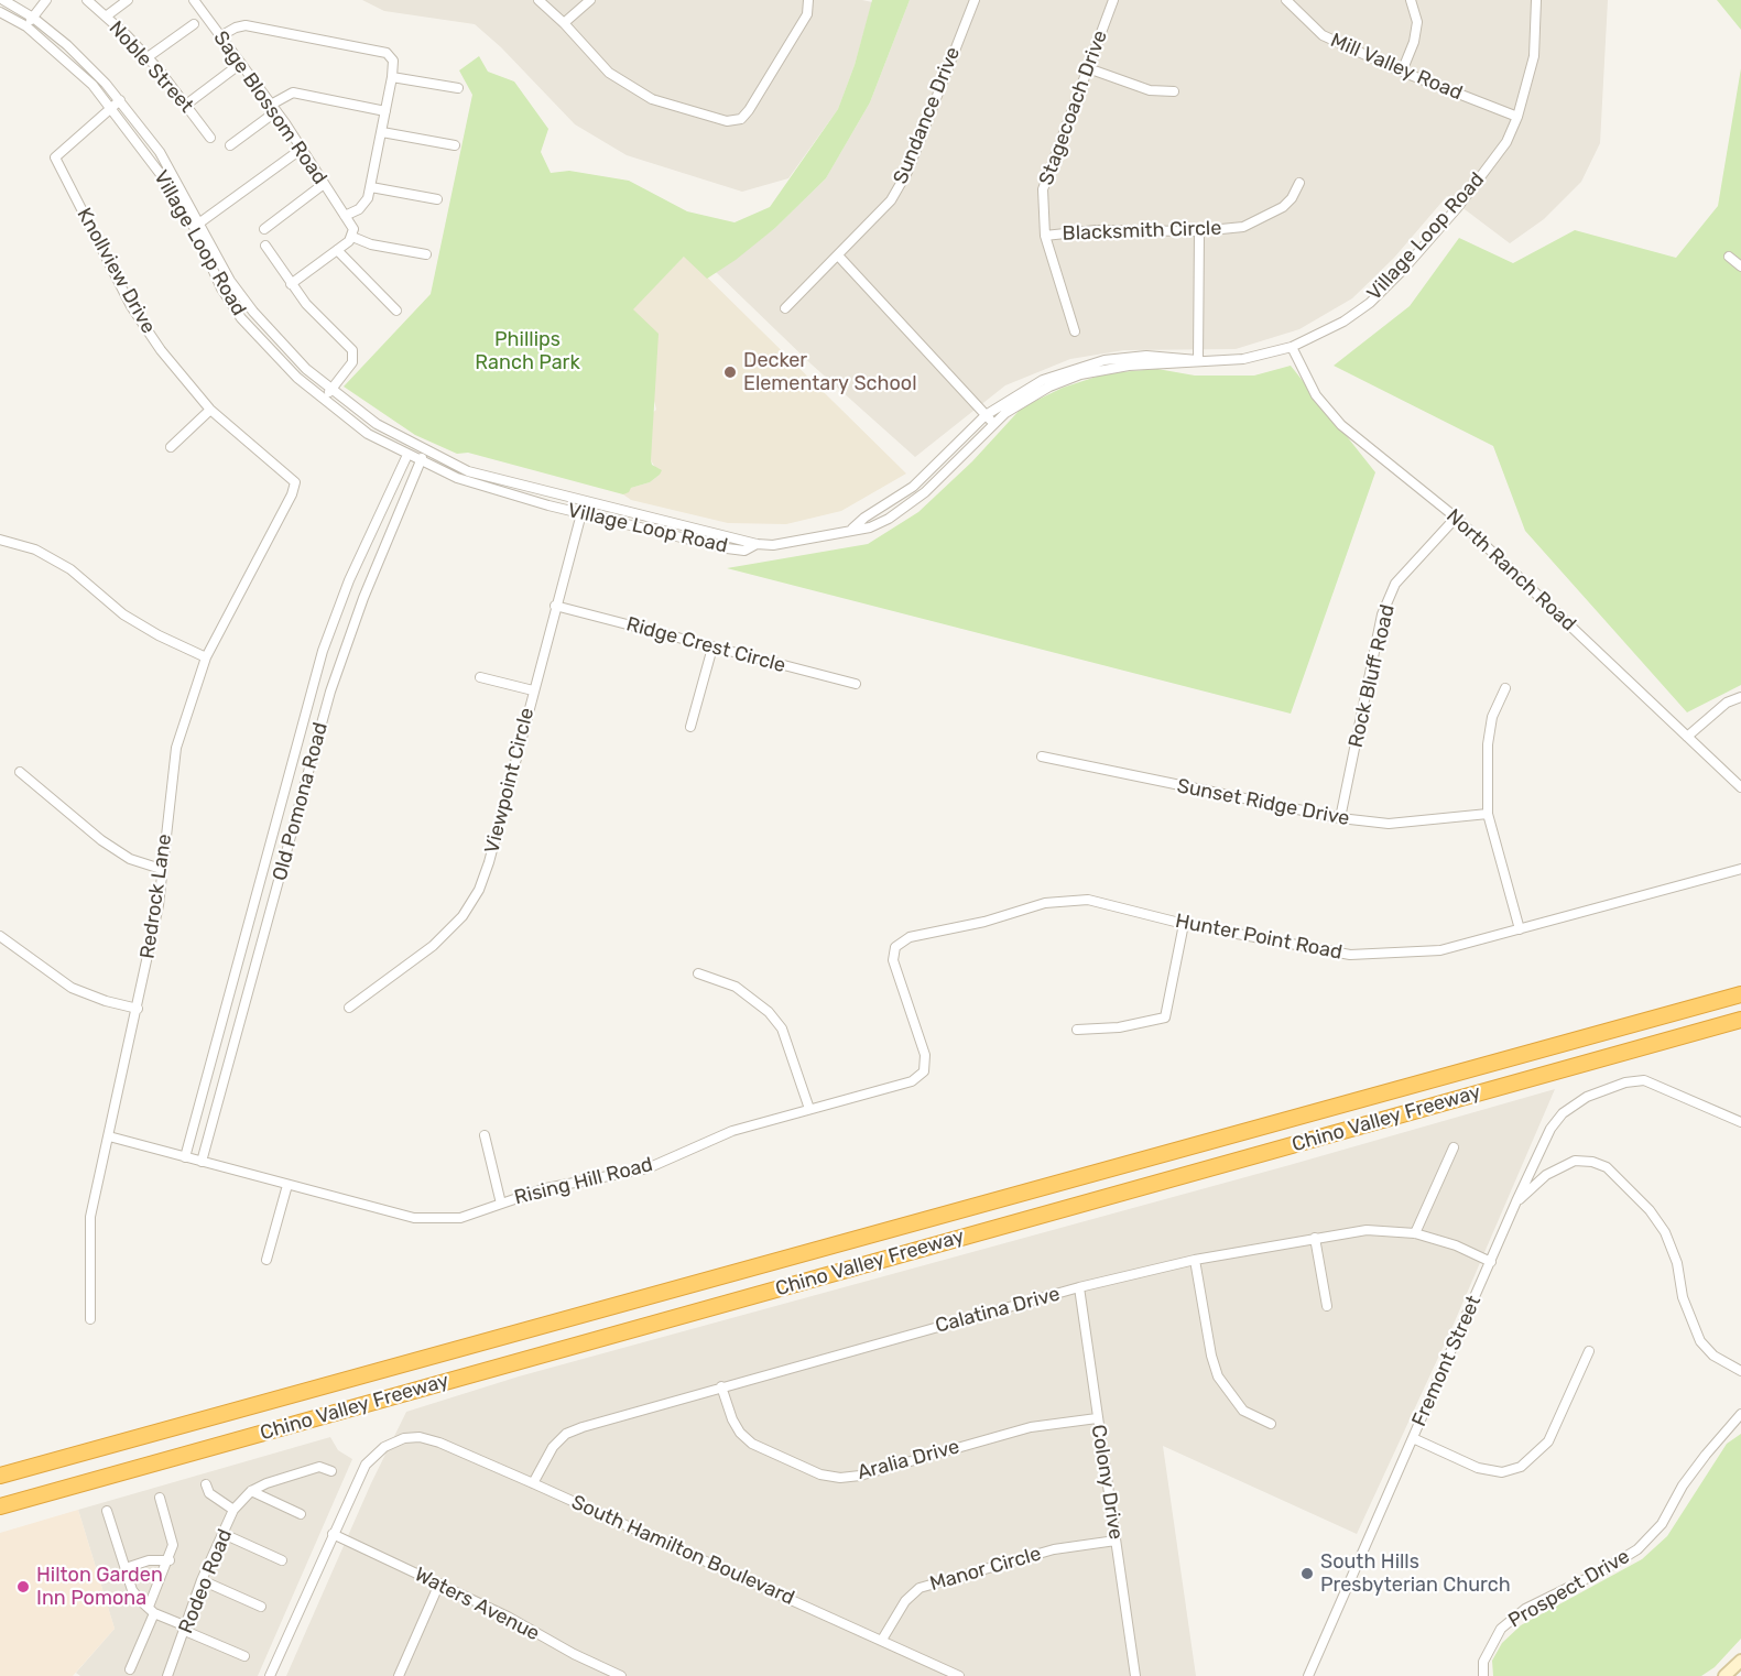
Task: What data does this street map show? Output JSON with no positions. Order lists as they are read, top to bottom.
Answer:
{
  "streets": {
    "highway": ["Chino Valley Freeway"],
    "street": [
      "Noble Street",
      "Mill Valley Road",
      "Sage Blossom Road",
      "Stagecoach Drive",
      "Sundance Drive",
      "Blacksmith Circle",
      "Village Loop Road",
      "Knollview Drive",
      "North Ranch Road",
      "Ridge Crest Circle",
      "Rock Bluff Road",
      "Viewpoint Circle",
      "Old Pomona Road",
      "Sunset Ridge Drive",
      "Redrock Lane",
      "Hunter Point Road",
      "Rising Hill Road",
      "Calatina Drive",
      "Fremont Street",
      "Aralia Drive",
      "Colony Drive",
      "South Hamilton Boulevard",
      "Manor Circle",
      "Rodeo Road",
      "Prospect Drive",
      "Waters Avenue"
    ]
  },
  "crossings": [
    ["Mill Valley Road", "Village Loop Road"],
    ["Stagecoach Drive", "Blacksmith Circle"],
    ["Village Loop Road", "Knollview Drive"],
    ["Village Loop Road", "North Ranch Road"],
    ["Village Loop Road", "Viewpoint Circle"],
    ["Village Loop Road", "Old Pomona Road"],
    ["Knollview Drive", "Redrock Lane"],
    ["North Ranch Road", "Rock Bluff Road"],
    ["Ridge Crest Circle", "Viewpoint Circle"],
    ["Rock Bluff Road", "Sunset Ridge Drive"],
    ["Old Pomona Road", "Rising Hill Road"],
    ["Redrock Lane", "Rising Hill Road"],
    ["Hunter Point Road", "Rising Hill Road"],
    ["Calatina Drive", "Fremont Street"],
    ["Calatina Drive", "Aralia Drive"],
    ["Calatina Drive", "Colony Drive"],
    ["Calatina Drive", "South Hamilton Boulevard"],
    ["Aralia Drive", "Colony Drive"],
    ["Colony Drive", "Manor Circle"],
    ["South Hamilton Boulevard", "Manor Circle"],
    ["South Hamilton Boulevard", "Waters Avenue"]
  ],
  "parks": ["Phillips Ranch Park"],
  "places": ["Decker Elementary School", "South Hills Presbyterian Church", "Hilton Garden Inn Pomona"]
}
